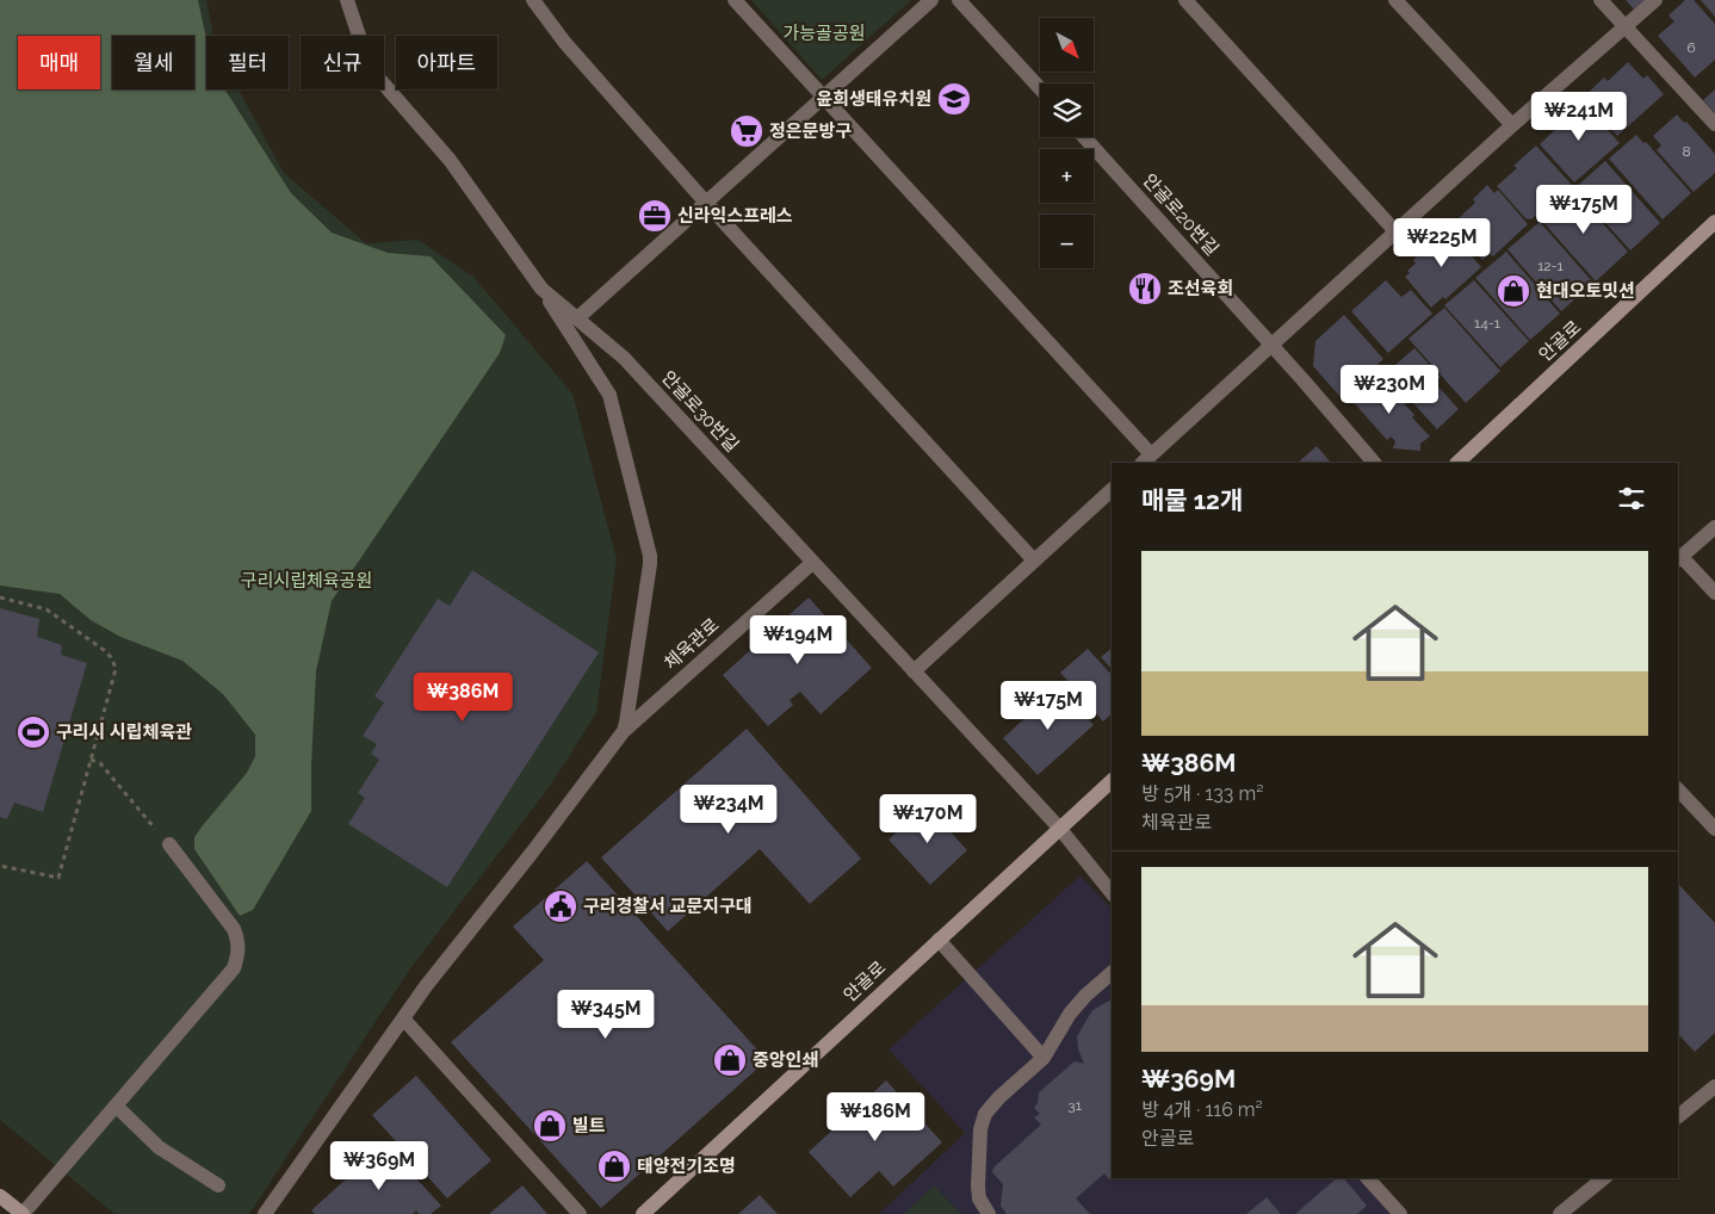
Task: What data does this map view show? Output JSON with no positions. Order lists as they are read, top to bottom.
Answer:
{
  "streets": {
    "street": [
      "안골로20번길",
      "안골로",
      "안골로30번길",
      "체육관로"
    ]
  },
  "crossings": [
    ["안골로", "안골로30번길"],
    ["안골로30번길", "체육관로"]
  ],
  "parks": ["가능골공원", "구리시립체육공원"],
  "places": {
    "school or university": ["윤희생태유치원"],
    "supermarket": ["정은문방구"],
    "office": ["신라익스프레스"],
    "restaurant": ["조선육회"],
    "shop": [
      "현대오토밋션",
      "중앙인쇄",
      "빌트",
      "태양전기조명"
    ],
    "sports": ["구리시 시립체육관"],
    "public building": ["구리경찰서 교문지구대"]
  },
  "house_numbers": [
    "6",
    "8",
    "12-1",
    "14-1",
    "31"
  ],
  "north": "bottom right",
  "page": {
    "map_buttons": ["+", "−"],
    "chip": [
      "매매",
      "월세",
      "필터",
      "신규",
      "아파트"
    ],
    "price": [
      "₩241M",
      "₩175M",
      "₩225M",
      "₩230M",
      "₩194M",
      "₩386M",
      "₩175M",
      "₩234M",
      "₩170M",
      "₩345M",
      "₩186M",
      "₩369M"
    ],
    "heading": "매물 12개",
    "list": [
      {
        "name": "₩386M",
        "note": "방 5개 · 133 m² · 체육관로"
      },
      {
        "name": "₩369M",
        "note": "방 4개 · 116 m² · 안골로"
      }
    ]
  }
}
